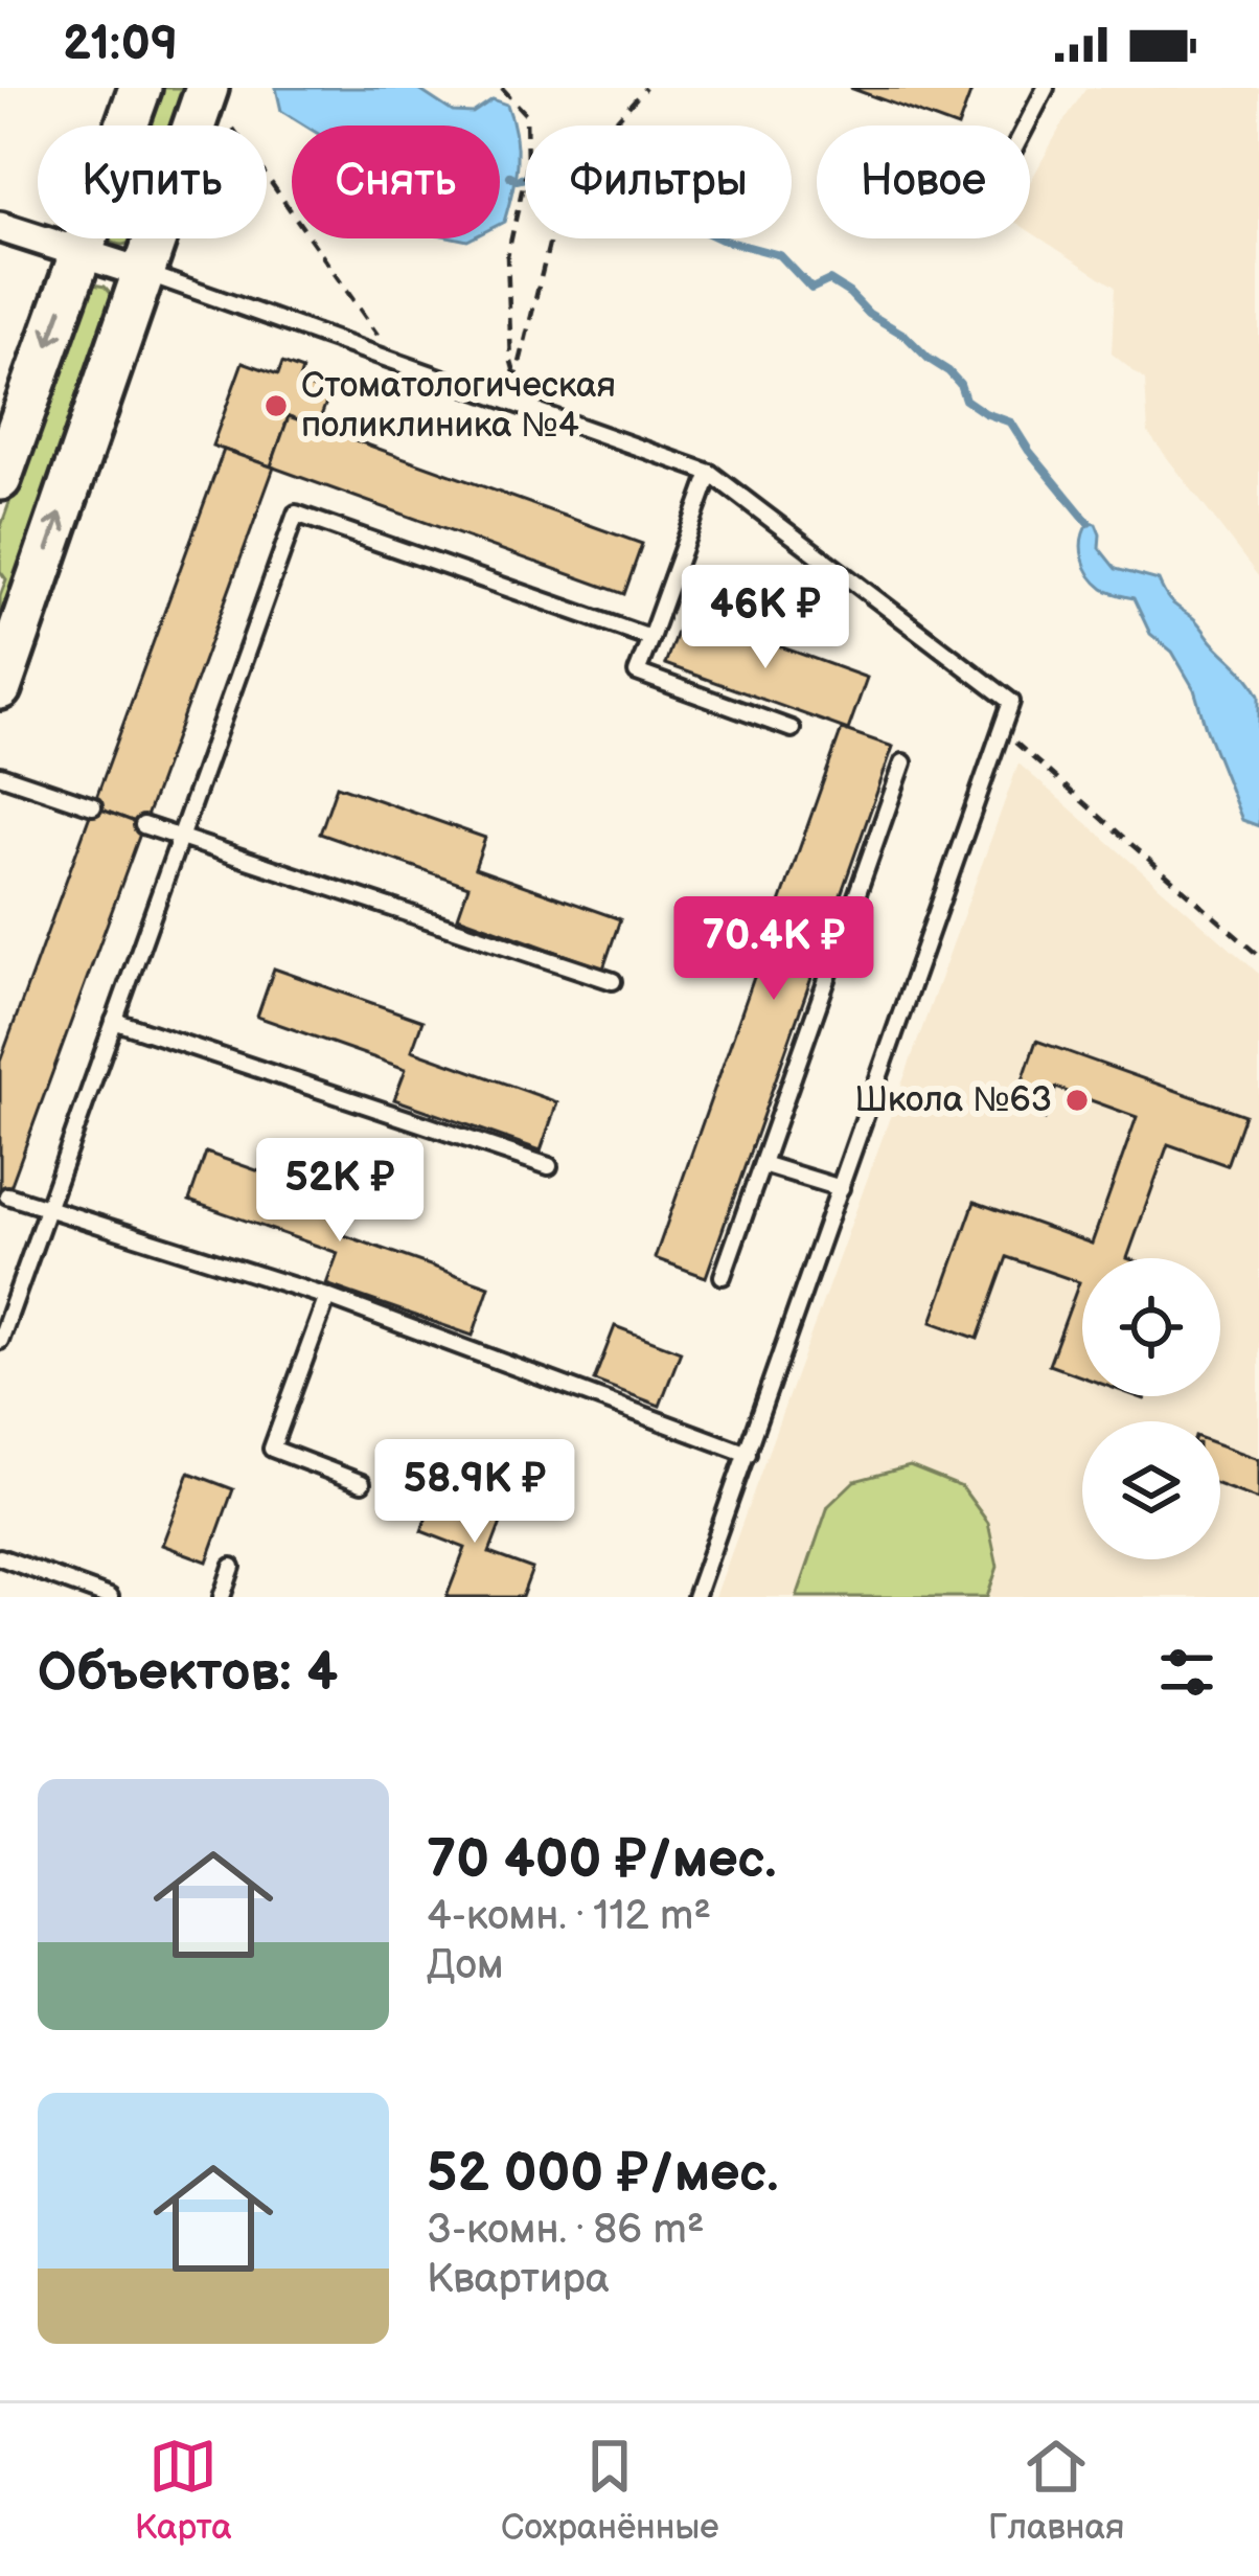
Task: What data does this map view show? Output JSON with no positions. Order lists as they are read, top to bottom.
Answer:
{
  "places": ["Стоматологическая поликлиника №4", "Школа №63"],
  "page": {
    "status": "21:09",
    "chip": [
      "Купить",
      "Снять",
      "Фильтры",
      "Новое"
    ],
    "price": [
      "46K ₽",
      "70.4K ₽",
      "52K ₽",
      "58.9K ₽"
    ],
    "heading": "Объектов: 4",
    "list": [
      {
        "name": "70 400 ₽/мес.",
        "note": "4-комн. · 112 m² · Дом"
      },
      {
        "name": "52 000 ₽/мес.",
        "note": "3-комн. · 86 m² · Квартира"
      }
    ],
    "tabs": ["Карта", "Сохранённые", "Главная"]
  }
}
